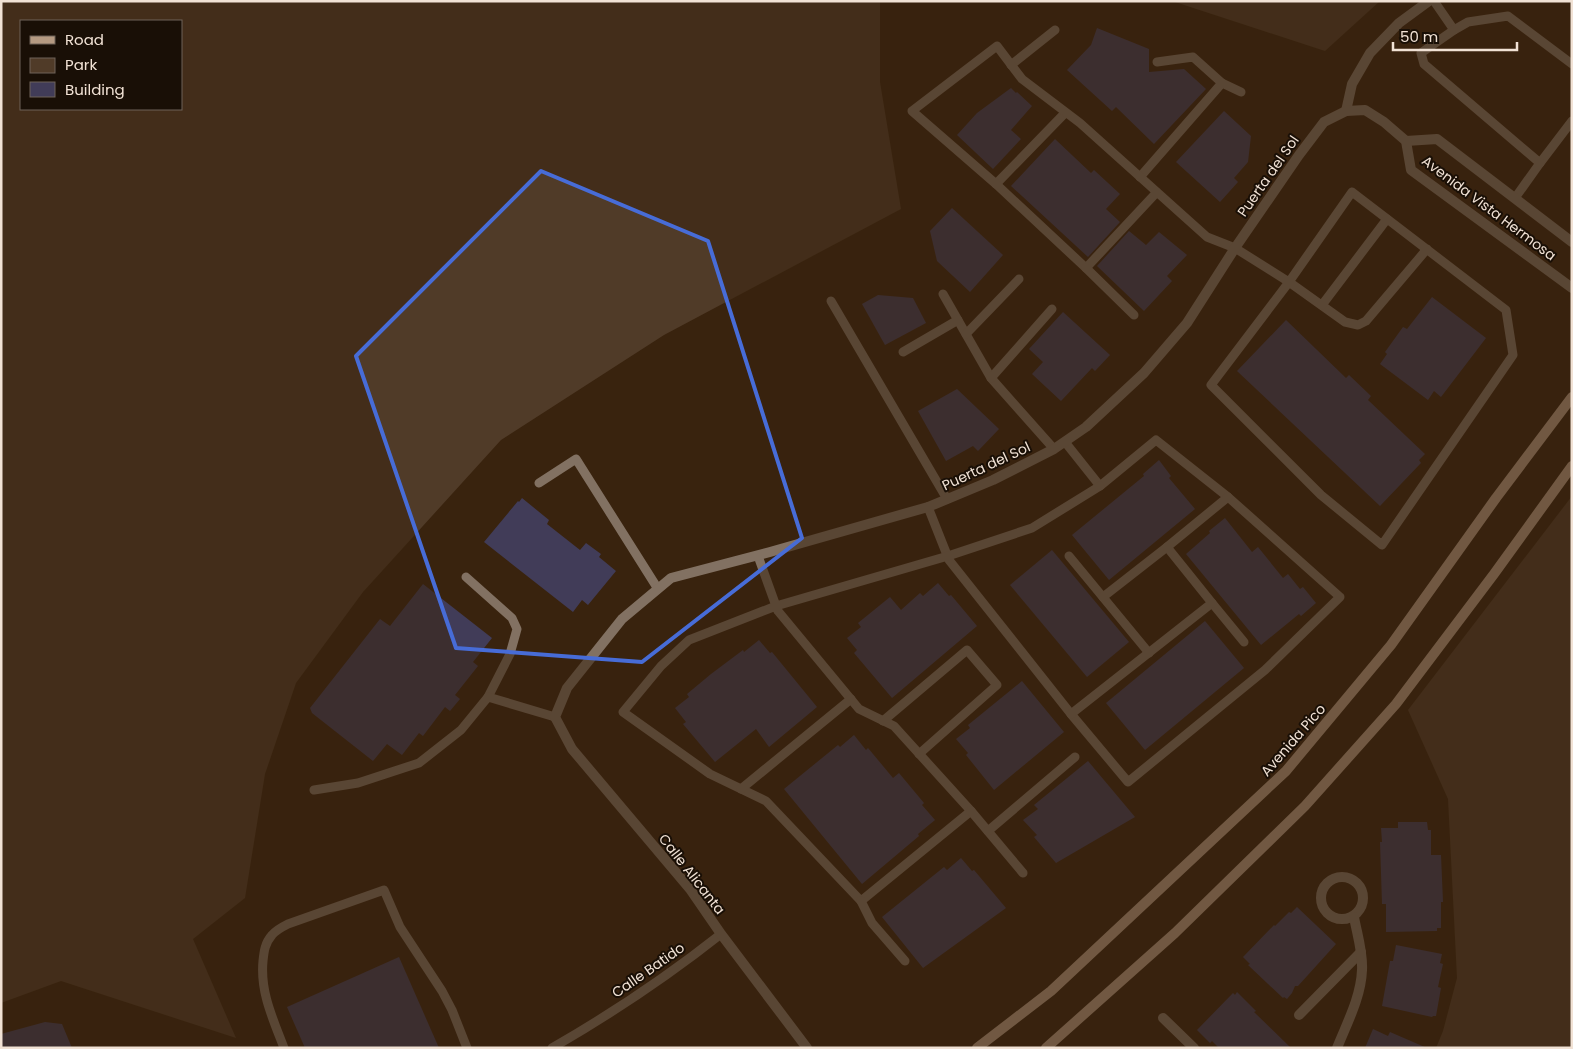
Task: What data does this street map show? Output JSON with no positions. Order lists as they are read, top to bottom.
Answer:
{
  "streets": {
    "main road": ["Avenida Pico"],
    "street": ["Puerta del Sol", "Avenida Vista Hermosa", "Calle Alicanta"],
    "lane": ["Calle Batido"]
  },
  "crossings": [
    ["Puerta del Sol", "Calle Alicanta"],
    ["Calle Alicanta", "Calle Batido"]
  ],
  "legend": ["Road", "Park", "Building"],
  "scale_bar": "50 m"
}
